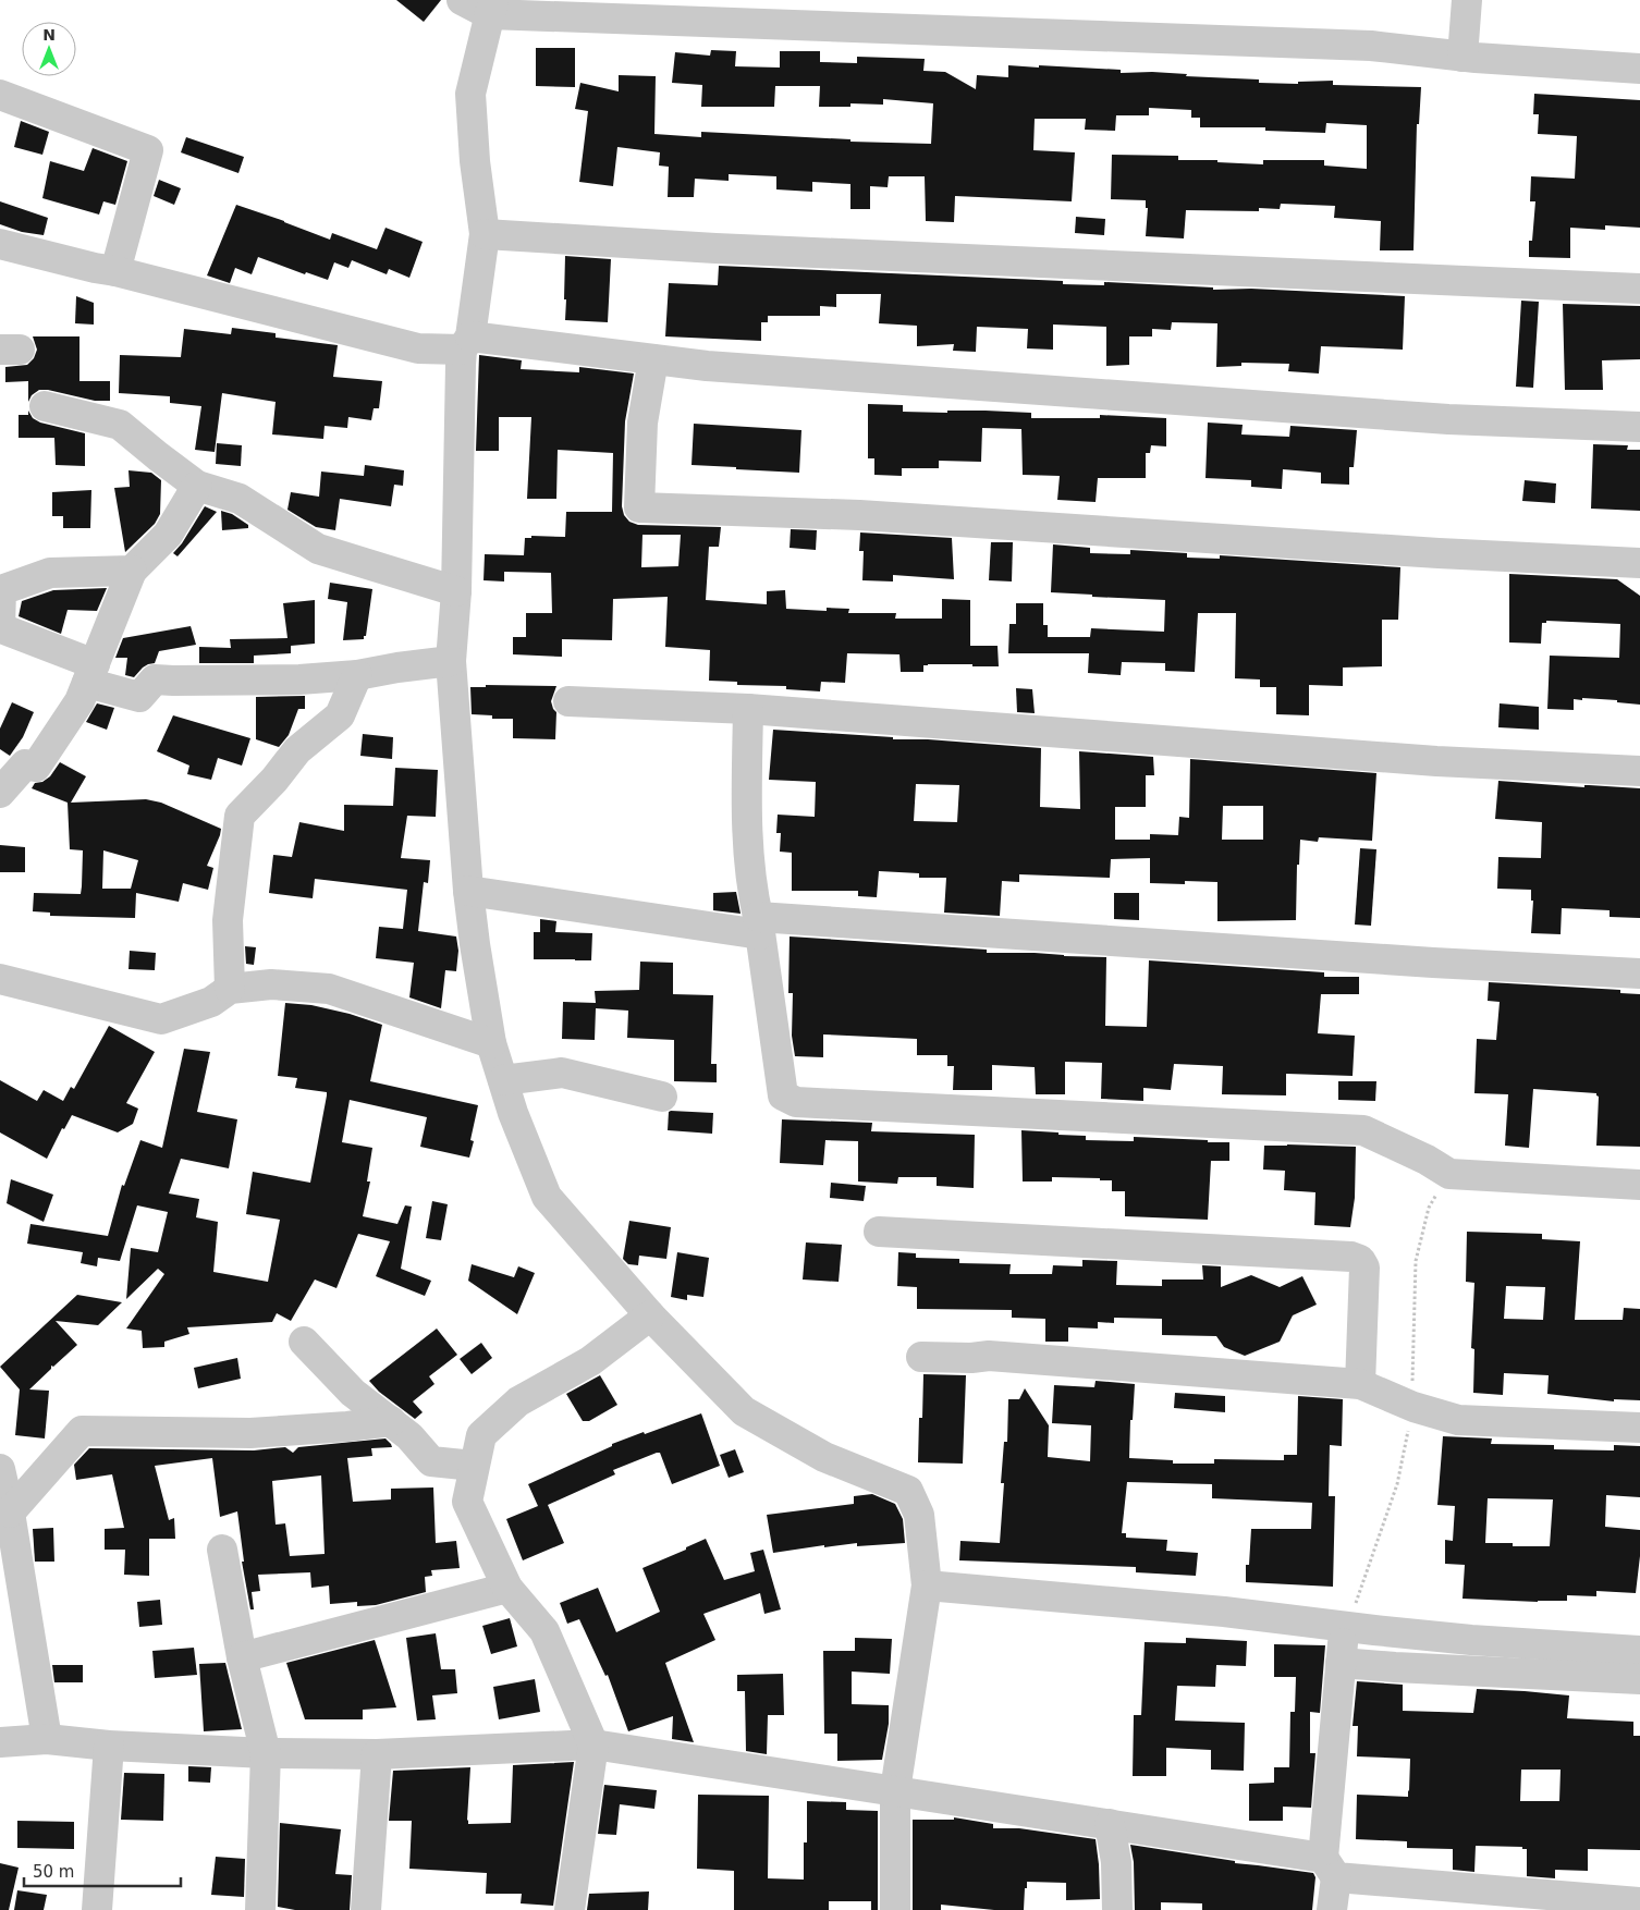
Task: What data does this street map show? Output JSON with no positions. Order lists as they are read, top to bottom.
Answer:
{
  "scale_bar": "50 m",
  "north": "top"
}
